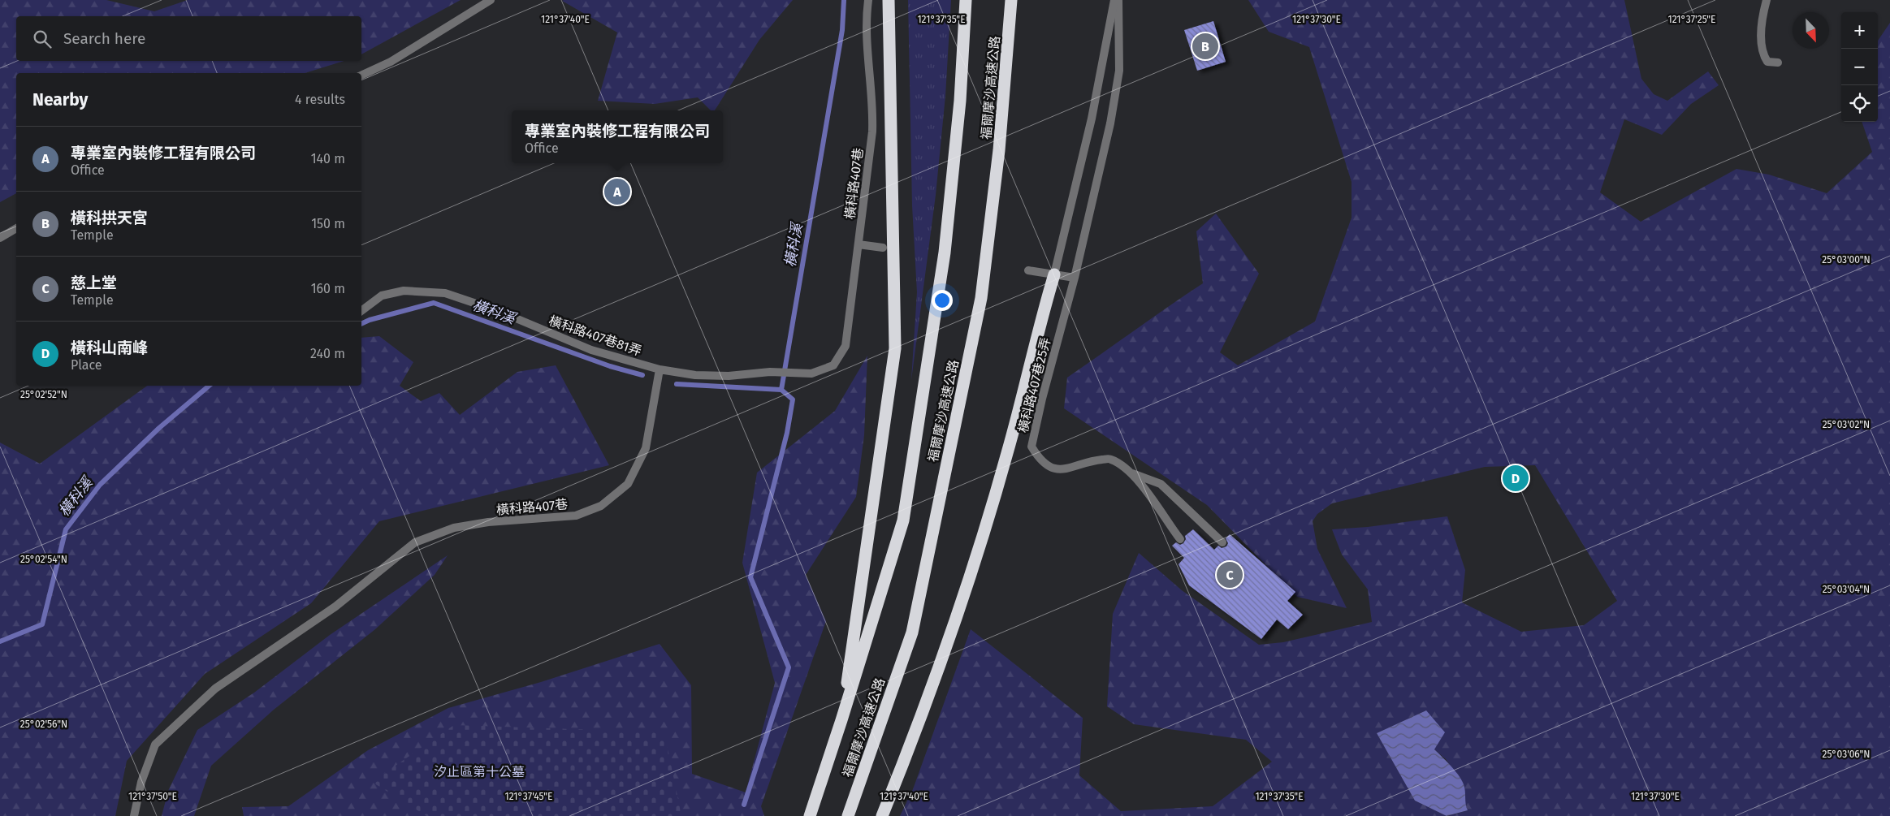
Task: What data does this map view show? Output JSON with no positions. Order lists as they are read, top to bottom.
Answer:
{
  "streets": {
    "highway": ["福爾摩沙高速公路"],
    "street": ["橫科路407巷", "橫科路407巷81弄", "橫科路407巷25弄"]
  },
  "crossings": [
    ["橫科路407巷", "橫科路407巷81弄"]
  ],
  "water": ["橫科溪"],
  "parks": ["汐止區第十公墓"],
  "north": "bottom right",
  "page": {
    "map_buttons": ["+", "−"],
    "search": "Search here",
    "pins": [
      "B",
      "A",
      "D",
      "C"
    ],
    "heading": ["Nearby", "4 results"],
    "popup": ["專業室內裝修工程有限公司", "Office"],
    "list": [
      {
        "mark": "A",
        "name": "專業室內裝修工程有限公司",
        "note": "Office",
        "value": "140 m"
      },
      {
        "mark": "B",
        "name": "橫科拱天宮",
        "note": "Temple",
        "value": "150 m"
      },
      {
        "mark": "C",
        "name": "慈上堂",
        "note": "Temple",
        "value": "160 m"
      },
      {
        "mark": "D",
        "name": "橫科山南峰",
        "note": "Place",
        "value": "240 m"
      }
    ]
  },
  "coordinates": [
    "121°37'40\"E",
    "121°37'35\"E",
    "121°37'30\"E",
    "121°37'25\"E",
    "25°03'00\"N",
    "25°02'52\"N",
    "25°03'02\"N",
    "25°02'54\"N",
    "25°03'04\"N",
    "25°02'56\"N",
    "25°03'06\"N",
    "121°37'50\"E",
    "121°37'45\"E"
  ]
}
